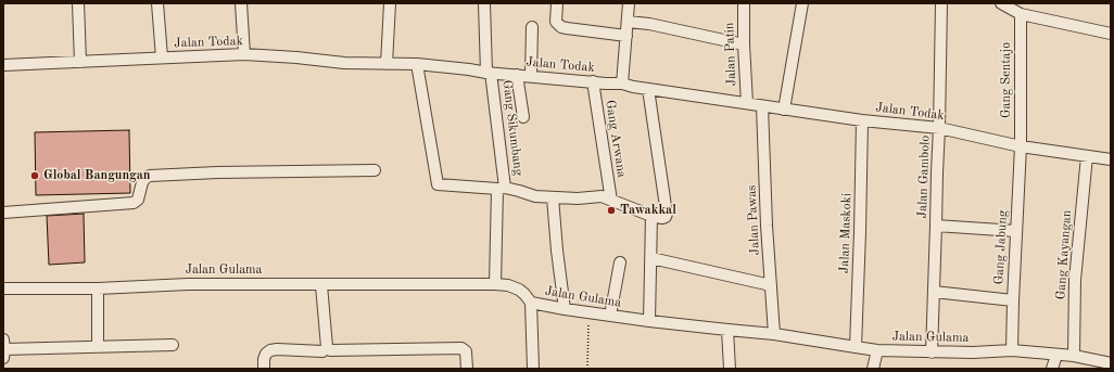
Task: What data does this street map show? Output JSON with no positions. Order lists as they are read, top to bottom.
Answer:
{
  "streets": {
    "street": [
      "Jalan Todak",
      "Jalan Patin",
      "Gang Sentajo",
      "Gang Sikumbang",
      "Gang Arwana",
      "Jalan Gambolo",
      "Jalan Pawas",
      "Jalan Maskoki",
      "Gang Jabung",
      "Gang Kayangan",
      "Jalan Gulama"
    ]
  },
  "crossings": [
    ["Jalan Todak", "Jalan Patin"],
    ["Jalan Todak", "Gang Sentajo"],
    ["Jalan Todak", "Gang Sikumbang"],
    ["Jalan Todak", "Gang Arwana"],
    ["Jalan Todak", "Jalan Gambolo"],
    ["Jalan Todak", "Jalan Pawas"],
    ["Jalan Todak", "Jalan Maskoki"],
    ["Jalan Todak", "Gang Jabung"],
    ["Jalan Todak", "Gang Kayangan"],
    ["Gang Sentajo", "Gang Jabung"],
    ["Gang Sikumbang", "Jalan Gulama"],
    ["Jalan Gambolo", "Jalan Gulama"],
    ["Jalan Pawas", "Jalan Gulama"],
    ["Jalan Maskoki", "Jalan Gulama"],
    ["Gang Jabung", "Jalan Gulama"],
    ["Gang Kayangan", "Jalan Gulama"]
  ],
  "places": ["Global Bangungan", "Tawakkal"]
}
